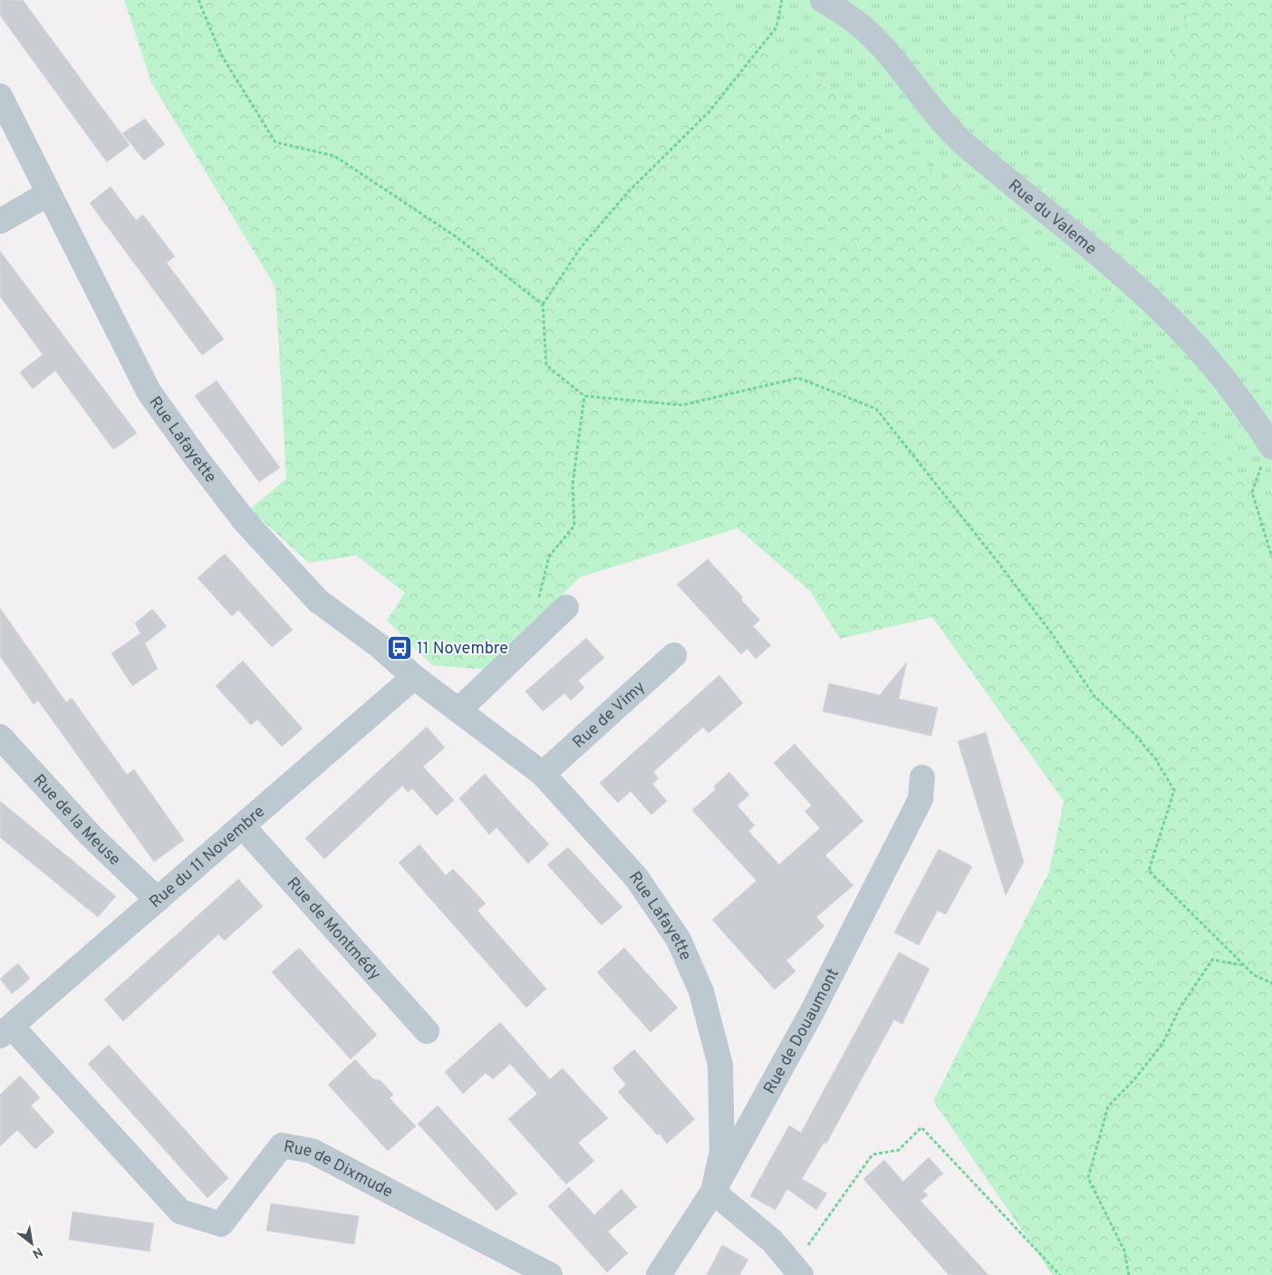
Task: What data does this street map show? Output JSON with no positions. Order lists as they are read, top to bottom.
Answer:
{
  "streets": {
    "street": [
      "Rue du Valeme",
      "Rue Lafayette",
      "Rue de Vimy",
      "Rue de la Meuse",
      "Rue du 11 Novembre",
      "Rue de Montmédy",
      "Rue de Douaumont",
      "Rue de Dixmude"
    ]
  },
  "crossings": [
    ["Rue Lafayette", "Rue de Vimy"],
    ["Rue Lafayette", "Rue du 11 Novembre"],
    ["Rue Lafayette", "Rue de Douaumont"],
    ["Rue de la Meuse", "Rue du 11 Novembre"],
    ["Rue du 11 Novembre", "Rue de Montmédy"],
    ["Rue du 11 Novembre", "Rue de Dixmude"]
  ],
  "places": {
    "bus stop": ["11 Novembre"]
  },
  "north": "bottom right"
}
